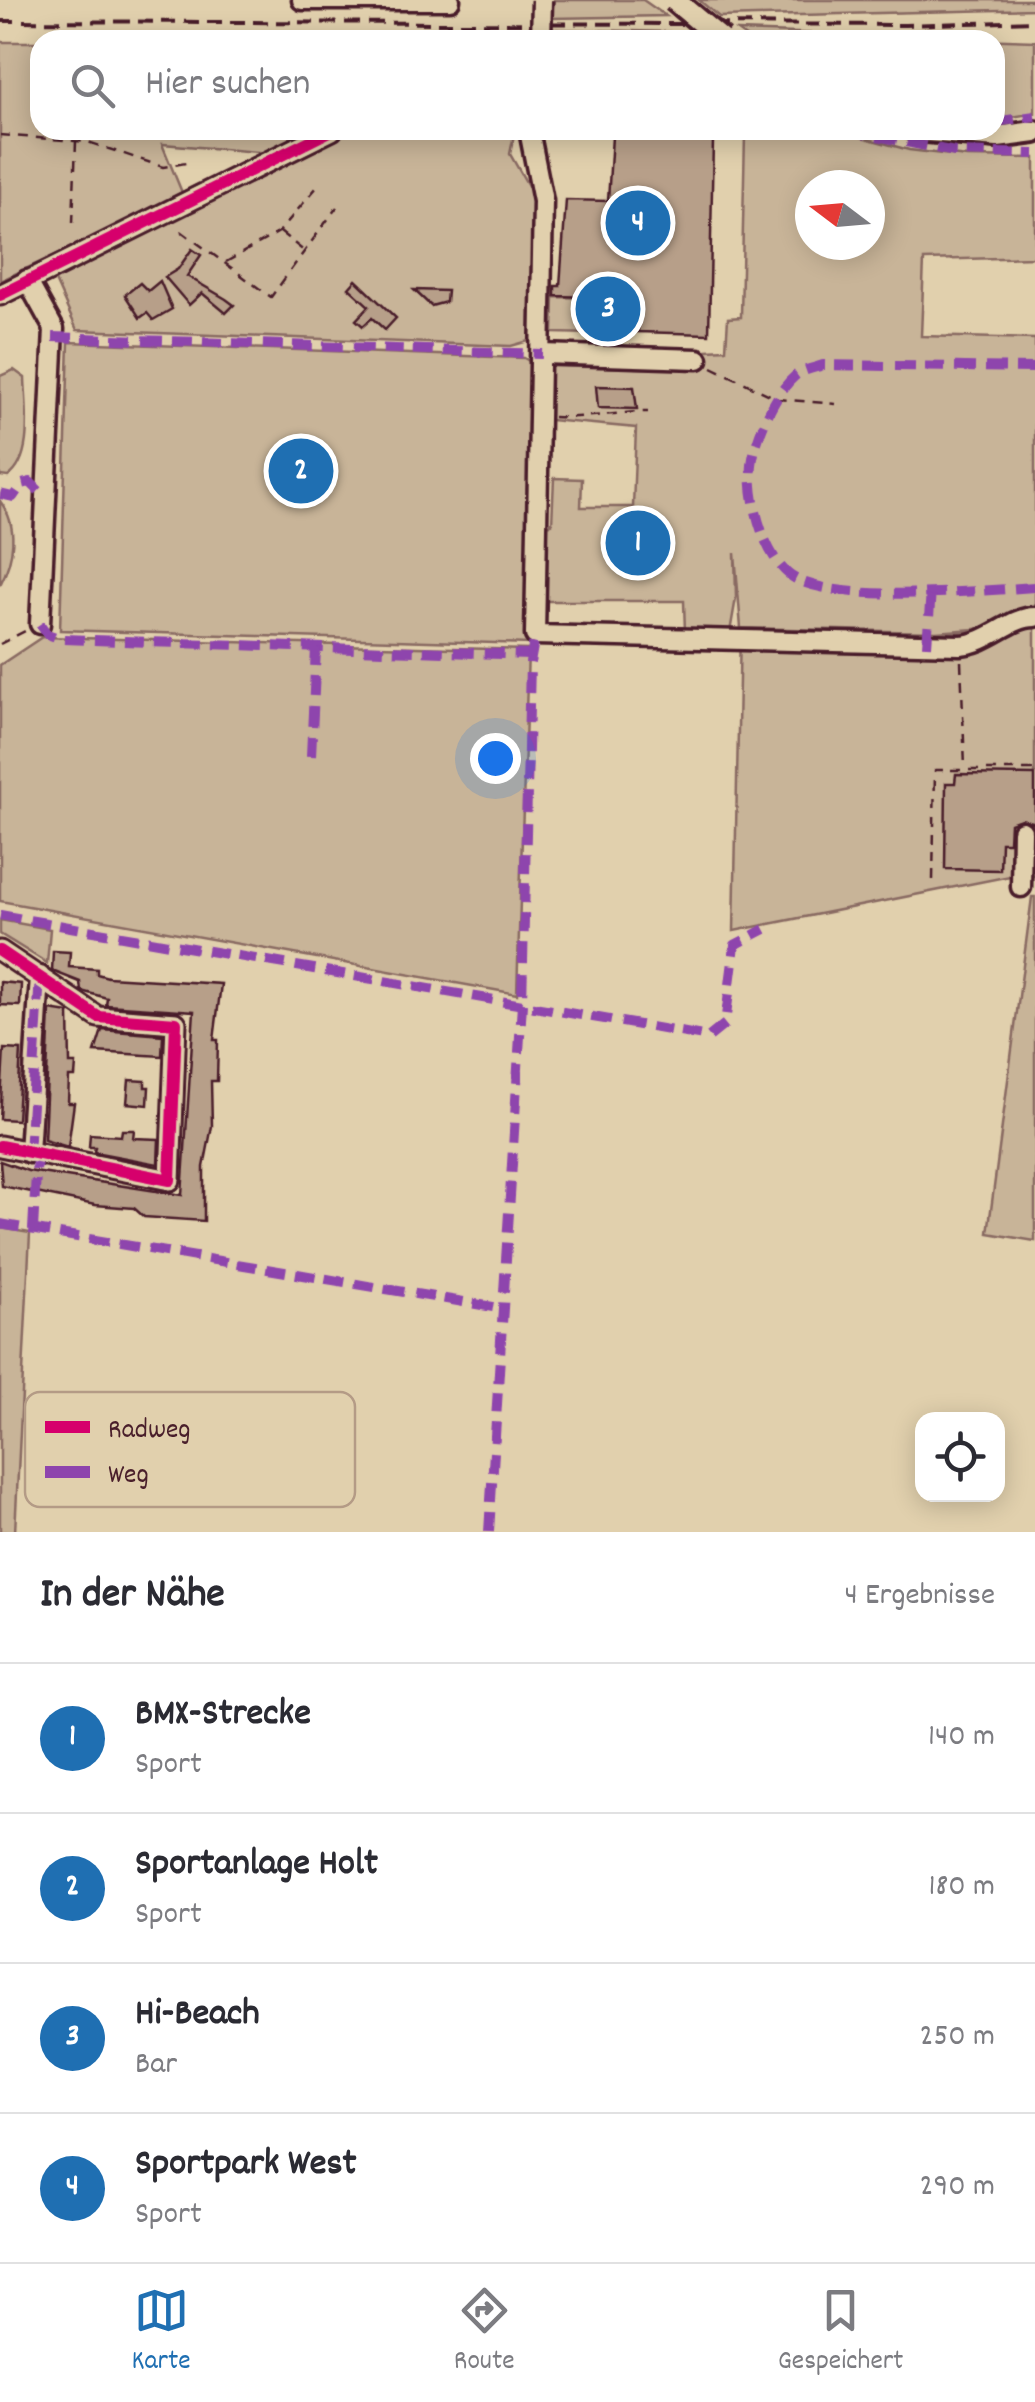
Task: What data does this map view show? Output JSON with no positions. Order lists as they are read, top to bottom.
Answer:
{
  "legend": ["Radweg", "Weg"],
  "north": "left",
  "page": {
    "search": "Hier suchen",
    "pins": [
      "4",
      "3",
      "2",
      "1"
    ],
    "heading": ["In der Nähe", "4 Ergebnisse"],
    "list": [
      {
        "mark": "1",
        "name": "BMX-Strecke",
        "note": "Sport",
        "value": "140 m"
      },
      {
        "mark": "2",
        "name": "Sportanlage Holt",
        "note": "Sport",
        "value": "180 m"
      },
      {
        "mark": "3",
        "name": "Hi-Beach",
        "note": "Bar",
        "value": "250 m"
      },
      {
        "mark": "4",
        "name": "Sportpark West",
        "note": "Sport",
        "value": "290 m"
      }
    ],
    "nav": ["Karte", "Route", "Gespeichert"]
  }
}
